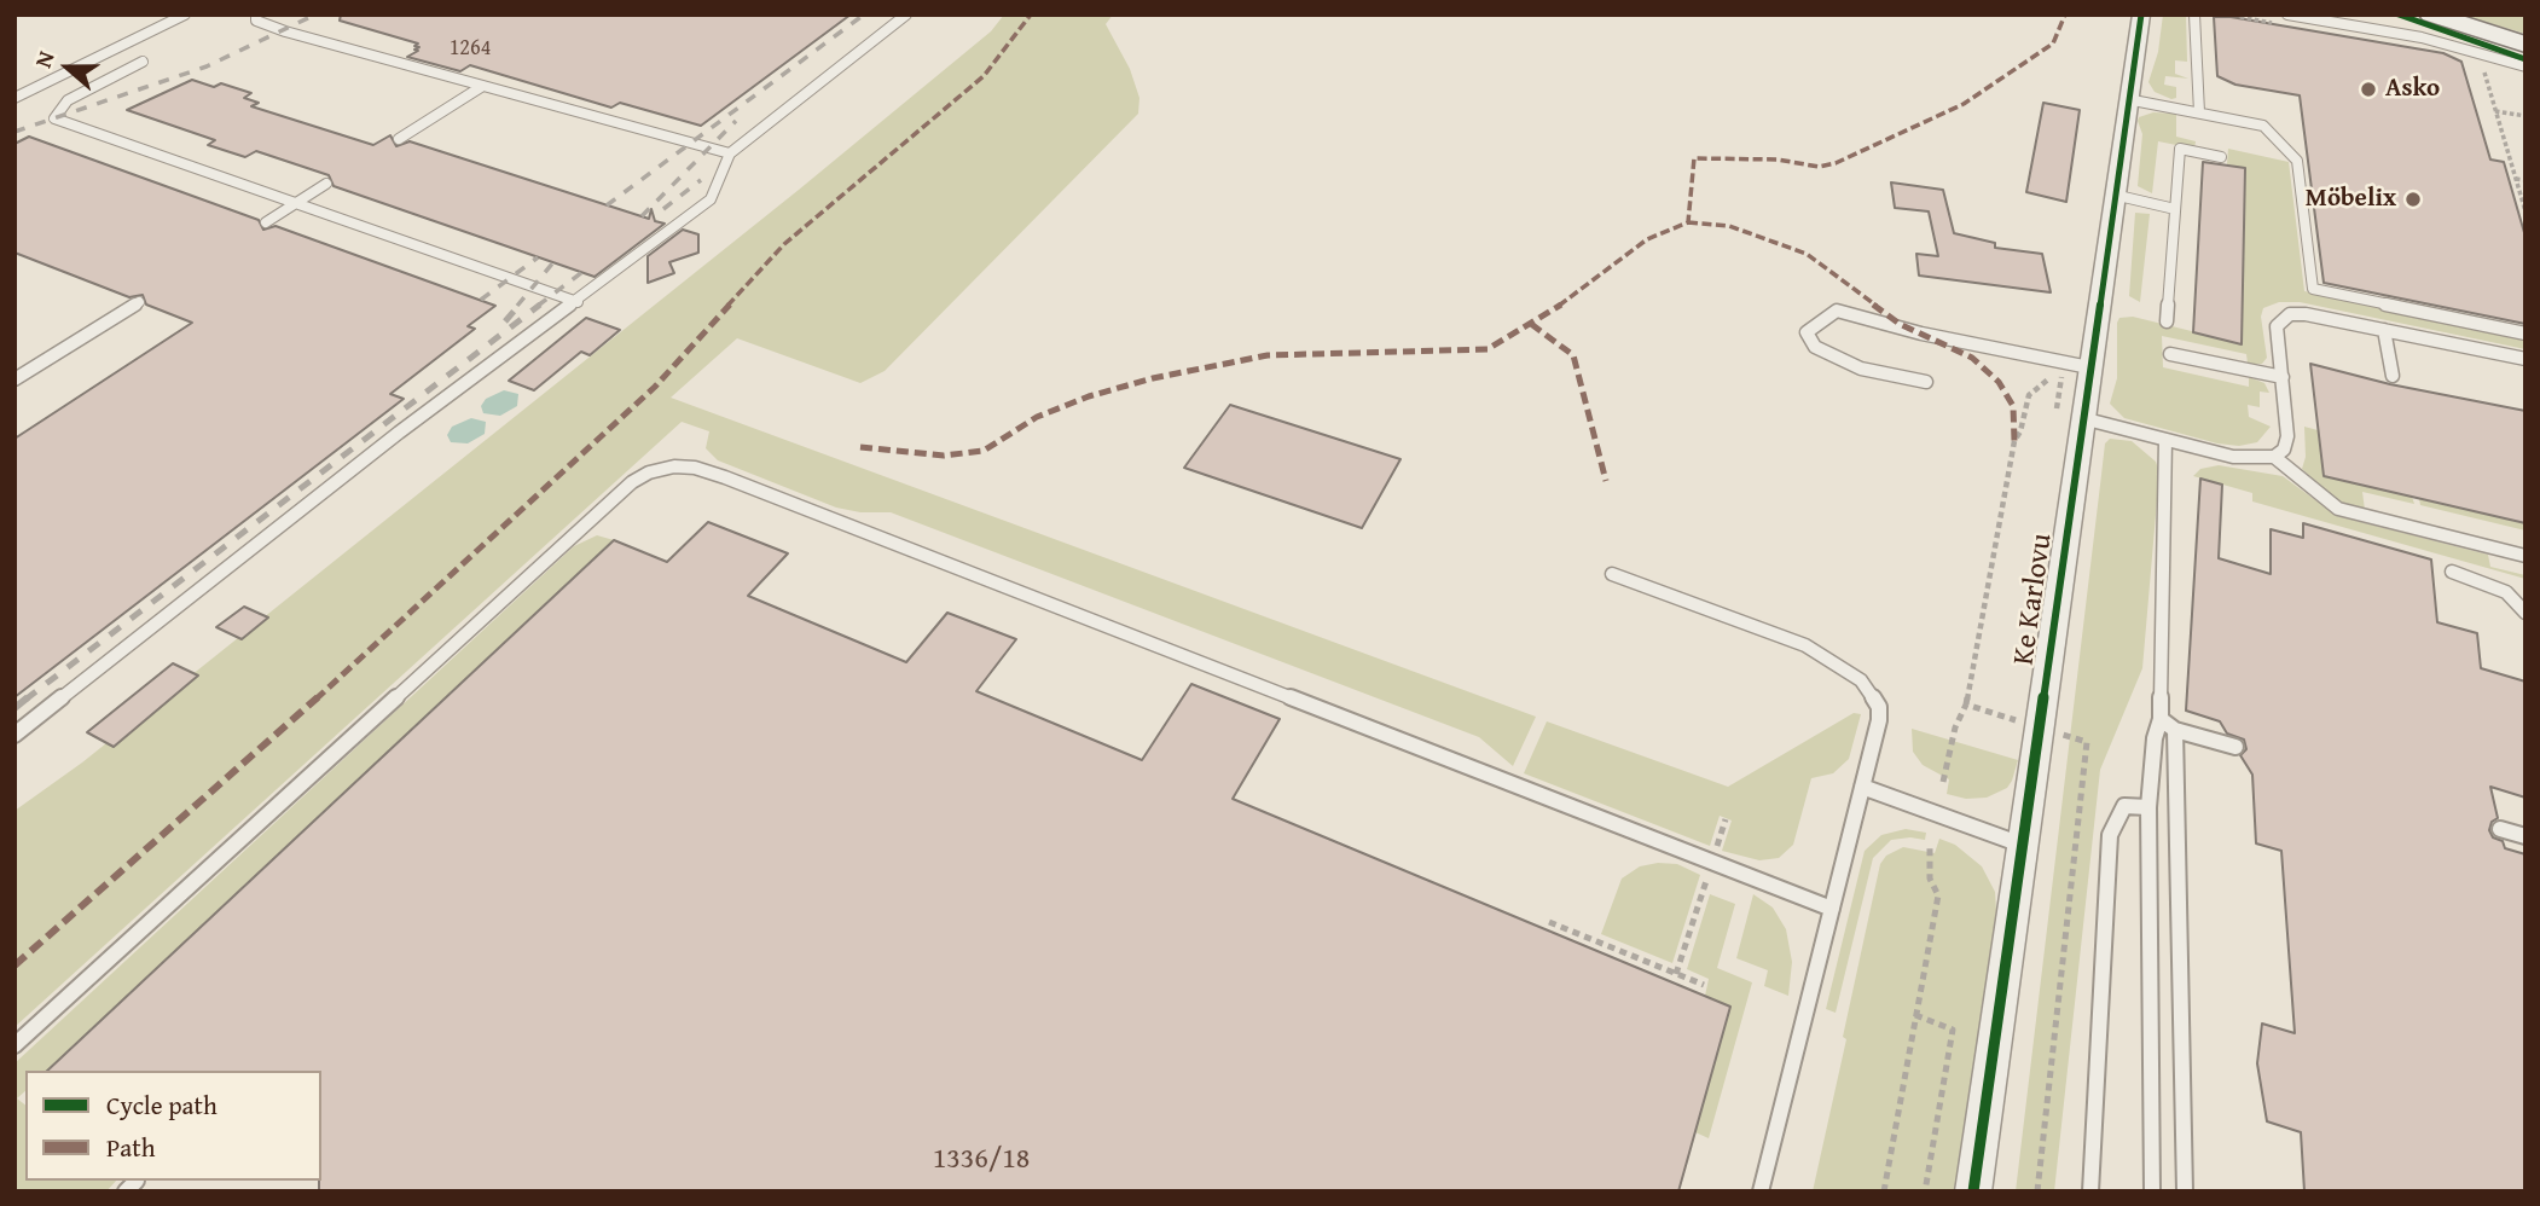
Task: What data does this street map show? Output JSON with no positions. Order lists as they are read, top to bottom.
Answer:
{
  "streets": {
    "street": ["Ke Karlovu"]
  },
  "places": ["Asko", "Möbelix"],
  "house_numbers": ["1264", "1336/18"],
  "legend": ["Cycle path", "Path"],
  "north": "left"
}
